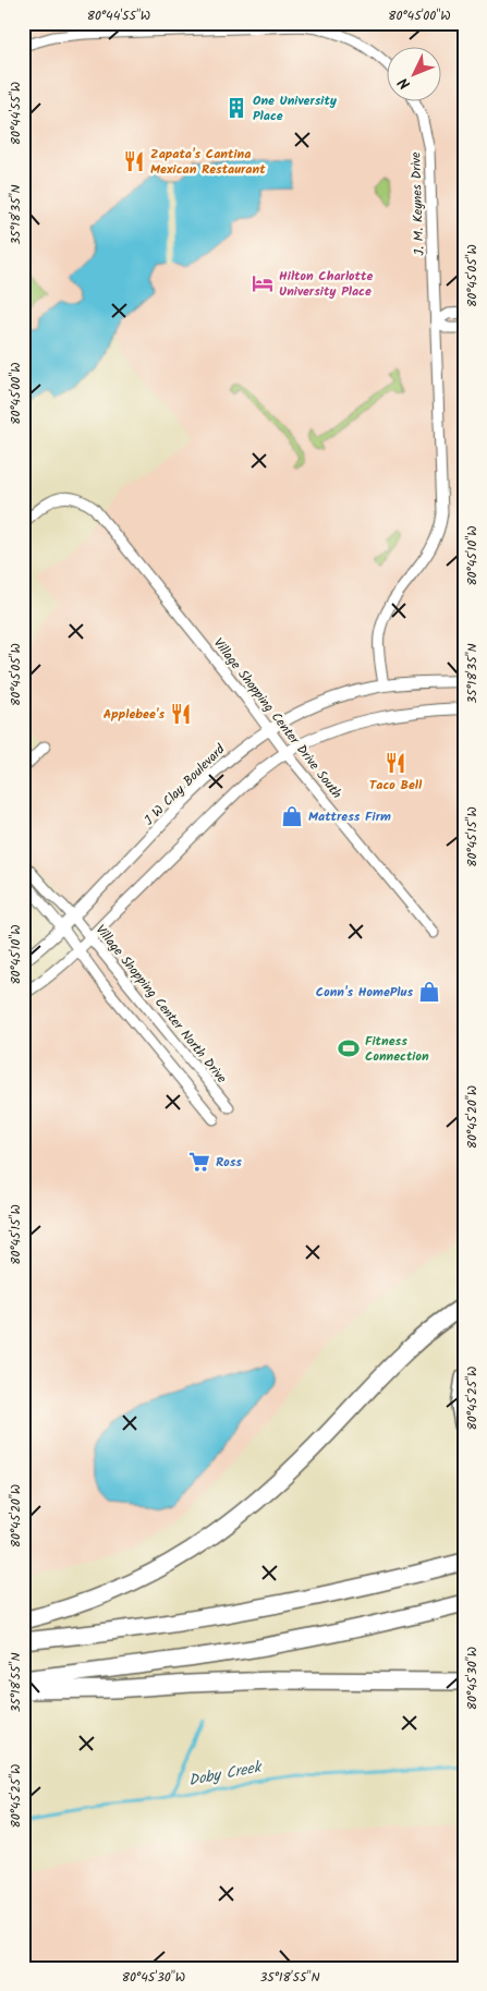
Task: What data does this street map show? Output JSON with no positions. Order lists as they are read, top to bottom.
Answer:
{
  "streets": {
    "street": [
      "J. M. Keynes Drive",
      "Village Shopping Center Drive South",
      "J W Clay Boulevard",
      "Village Shopping Center North Drive"
    ]
  },
  "crossings": [
    ["J. M. Keynes Drive", "J W Clay Boulevard"],
    ["Village Shopping Center Drive South", "J W Clay Boulevard"],
    ["J W Clay Boulevard", "Village Shopping Center North Drive"]
  ],
  "water": ["Doby Creek"],
  "places": {
    "building": ["One University Place"],
    "restaurant": ["Zapata's Cantina Mexican Restaurant", "Applebee's", "Taco Bell"],
    "hotel": ["Hilton Charlotte University Place"],
    "shop": ["Mattress Firm", "Conn's HomePlus"],
    "sports": ["Fitness Connection"],
    "supermarket": ["Ross"]
  },
  "north": "bottom left",
  "coordinates": [
    "80°44'55\"W",
    "80°45'00\"W",
    "35°18'35\"N",
    "80°45'05\"W",
    "80°45'10\"W",
    "80°45'15\"W",
    "80°45'20\"W",
    "80°45'25\"W",
    "80°45'30\"W",
    "35°18'55\"N"
  ]
}
